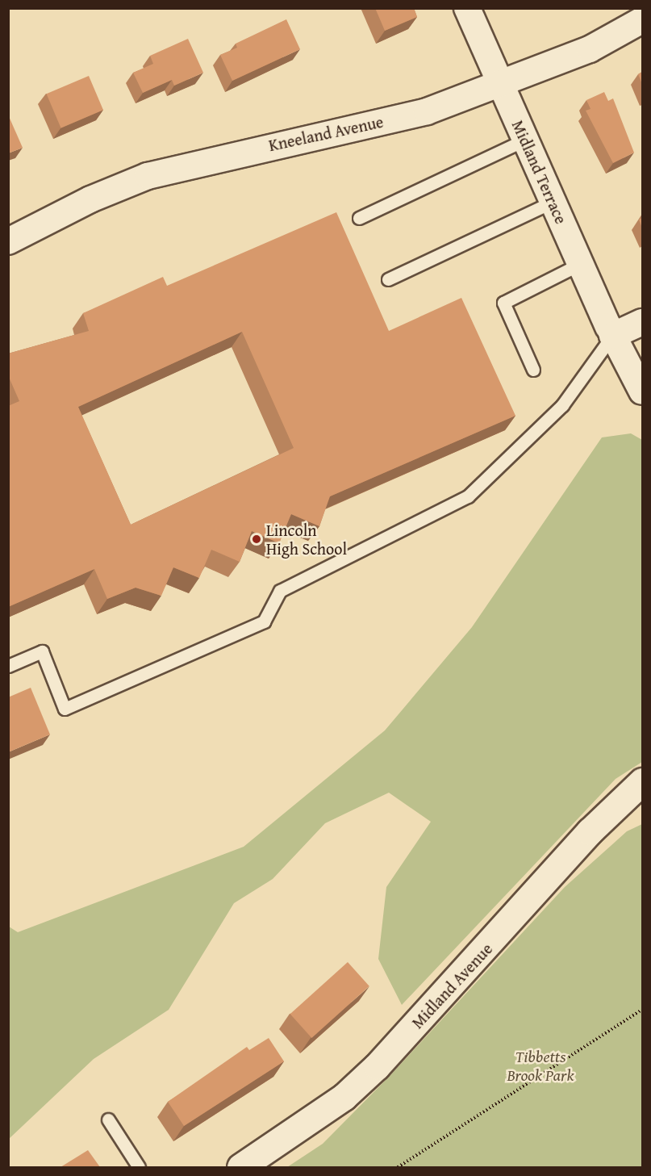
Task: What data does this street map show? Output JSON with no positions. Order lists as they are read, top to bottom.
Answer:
{
  "streets": {
    "street": ["Kneeland Avenue", "Midland Terrace", "Midland Avenue"]
  },
  "crossings": [
    ["Kneeland Avenue", "Midland Terrace"]
  ],
  "parks": ["Tibbetts Brook Park"],
  "places": ["Lincoln High School"]
}
